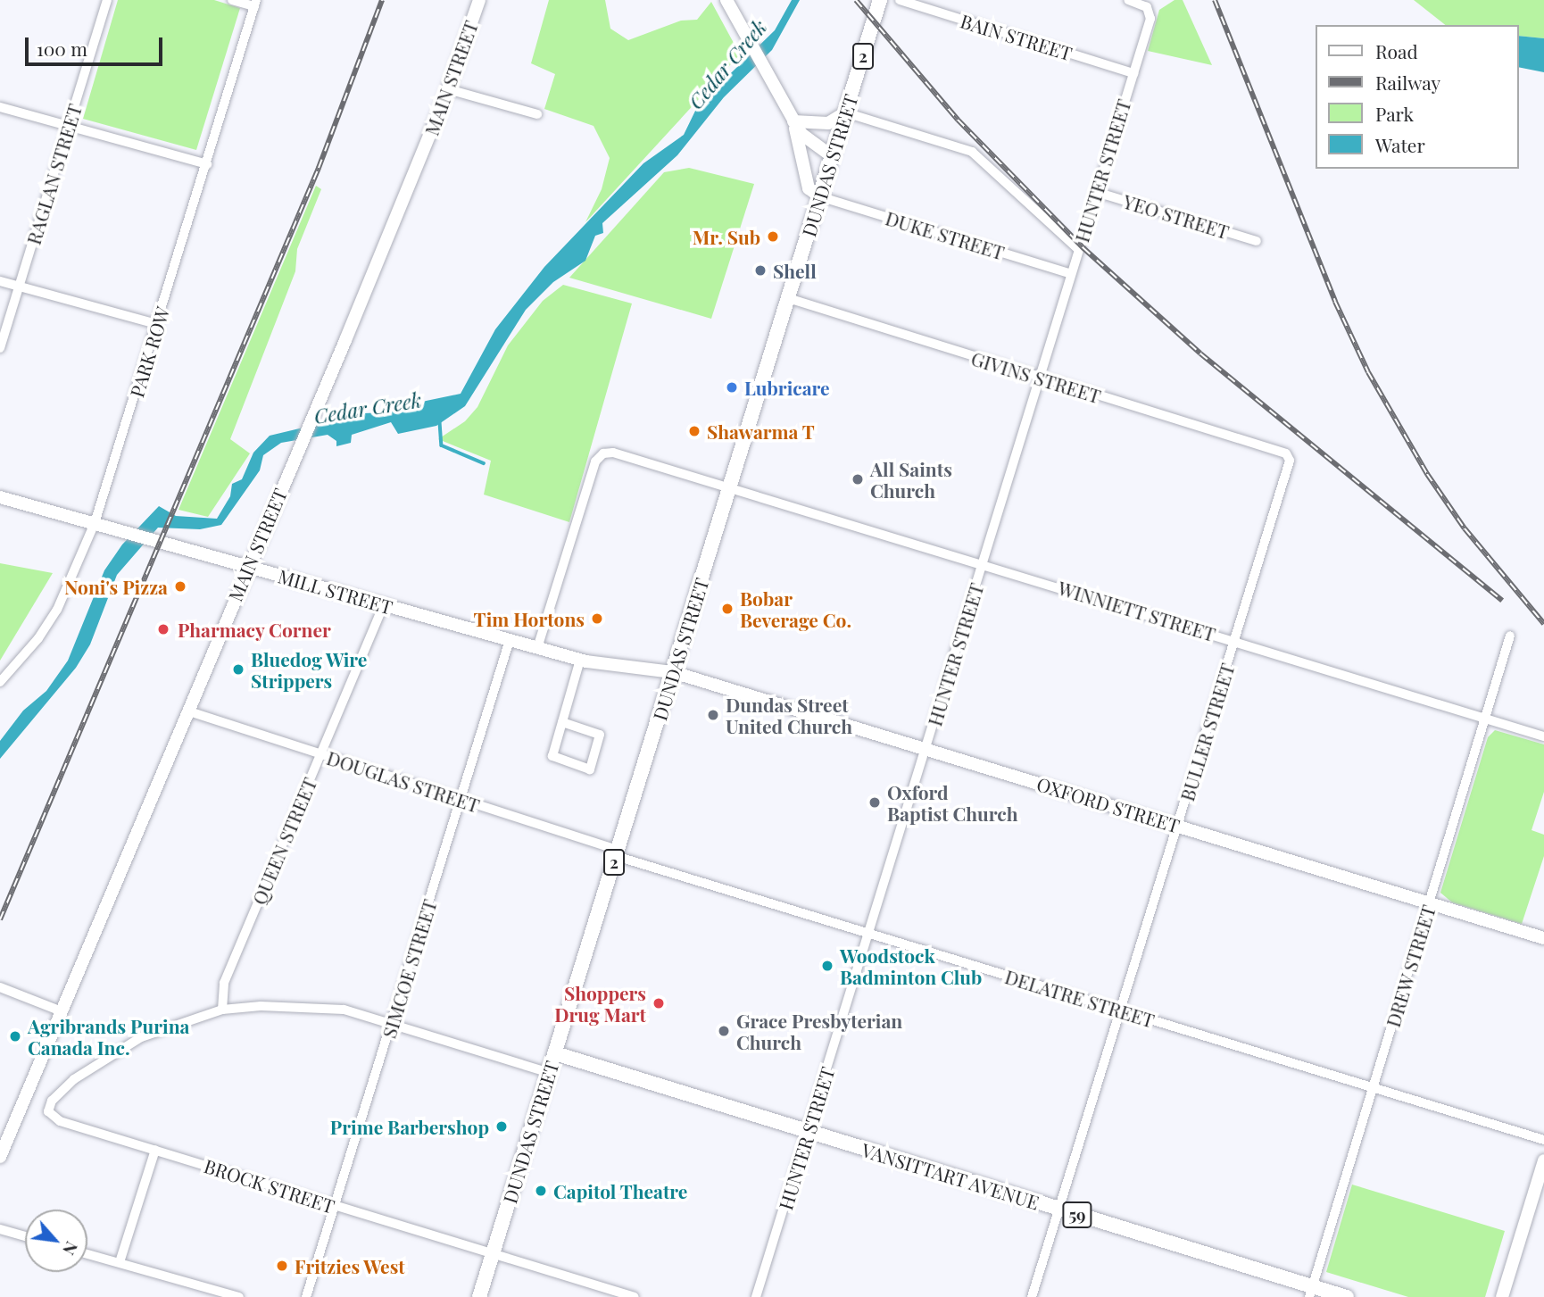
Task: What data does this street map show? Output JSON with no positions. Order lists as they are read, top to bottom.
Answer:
{
  "streets": {
    "main road": [
      "2",
      "MAIN STREET",
      "DUNDAS STREET",
      "MILL STREET",
      "OXFORD STREET",
      "VANSITTART AVENUE",
      "59"
    ],
    "street": [
      "BAIN STREET",
      "HUNTER STREET",
      "RAGLAN STREET",
      "YEO STREET",
      "DUKE STREET",
      "PARK ROW",
      "GIVINS STREET",
      "WINNIETT STREET",
      "BULLER STREET",
      "DOUGLAS STREET",
      "QUEEN STREET",
      "DREW STREET",
      "SIMCOE STREET",
      "DELATRE STREET",
      "BROCK STREET"
    ]
  },
  "crossings": [
    ["BAIN STREET", "HUNTER STREET"],
    ["MAIN STREET", "MILL STREET"],
    ["MAIN STREET", "DOUGLAS STREET"],
    ["DUNDAS STREET", "DUKE STREET"],
    ["DUNDAS STREET", "GIVINS STREET"],
    ["DUNDAS STREET", "MILL STREET"],
    ["DUNDAS STREET", "WINNIETT STREET"],
    ["DUNDAS STREET", "DOUGLAS STREET"],
    ["DUNDAS STREET", "OXFORD STREET"],
    ["DUNDAS STREET", "DELATRE STREET"],
    ["DUNDAS STREET", "VANSITTART AVENUE"],
    ["DUNDAS STREET", "BROCK STREET"],
    ["HUNTER STREET", "YEO STREET"],
    ["HUNTER STREET", "DUKE STREET"],
    ["HUNTER STREET", "GIVINS STREET"],
    ["HUNTER STREET", "WINNIETT STREET"],
    ["HUNTER STREET", "OXFORD STREET"],
    ["HUNTER STREET", "DELATRE STREET"],
    ["HUNTER STREET", "VANSITTART AVENUE"],
    ["PARK ROW", "MILL STREET"],
    ["GIVINS STREET", "BULLER STREET"],
    ["MILL STREET", "WINNIETT STREET"],
    ["MILL STREET", "OXFORD STREET"],
    ["MILL STREET", "QUEEN STREET"],
    ["MILL STREET", "SIMCOE STREET"],
    ["WINNIETT STREET", "BULLER STREET"],
    ["WINNIETT STREET", "DREW STREET"],
    ["BULLER STREET", "OXFORD STREET"],
    ["BULLER STREET", "DELATRE STREET"],
    ["BULLER STREET", "VANSITTART AVENUE"],
    ["DOUGLAS STREET", "QUEEN STREET"],
    ["DOUGLAS STREET", "SIMCOE STREET"],
    ["DOUGLAS STREET", "DELATRE STREET"],
    ["OXFORD STREET", "DREW STREET"],
    ["QUEEN STREET", "BROCK STREET"],
    ["DREW STREET", "DELATRE STREET"],
    ["DREW STREET", "VANSITTART AVENUE"],
    ["SIMCOE STREET", "BROCK STREET"]
  ],
  "water": ["Cedar Creek"],
  "places": [
    "Mr. Sub",
    "Shell",
    "Lubricare",
    "Shawarma T",
    "All Saints Church",
    "Noni's Pizza",
    "Bobar Beverage Co.",
    "Tim Hortons",
    "Pharmacy Corner",
    "Bluedog Wire Strippers",
    "Dundas Street United Church",
    "Oxford Baptist Church",
    "Woodstock Badminton Club",
    "Shoppers Drug Mart",
    "Grace Presbyterian Church",
    "Agribrands Purina Canada Inc.",
    "Prime Barbershop",
    "Capitol Theatre",
    "Fritzies West"
  ],
  "legend": [
    "Road",
    "Railway",
    "Park",
    "Water"
  ],
  "scale_bar": "100 m",
  "north": "bottom right"
}
